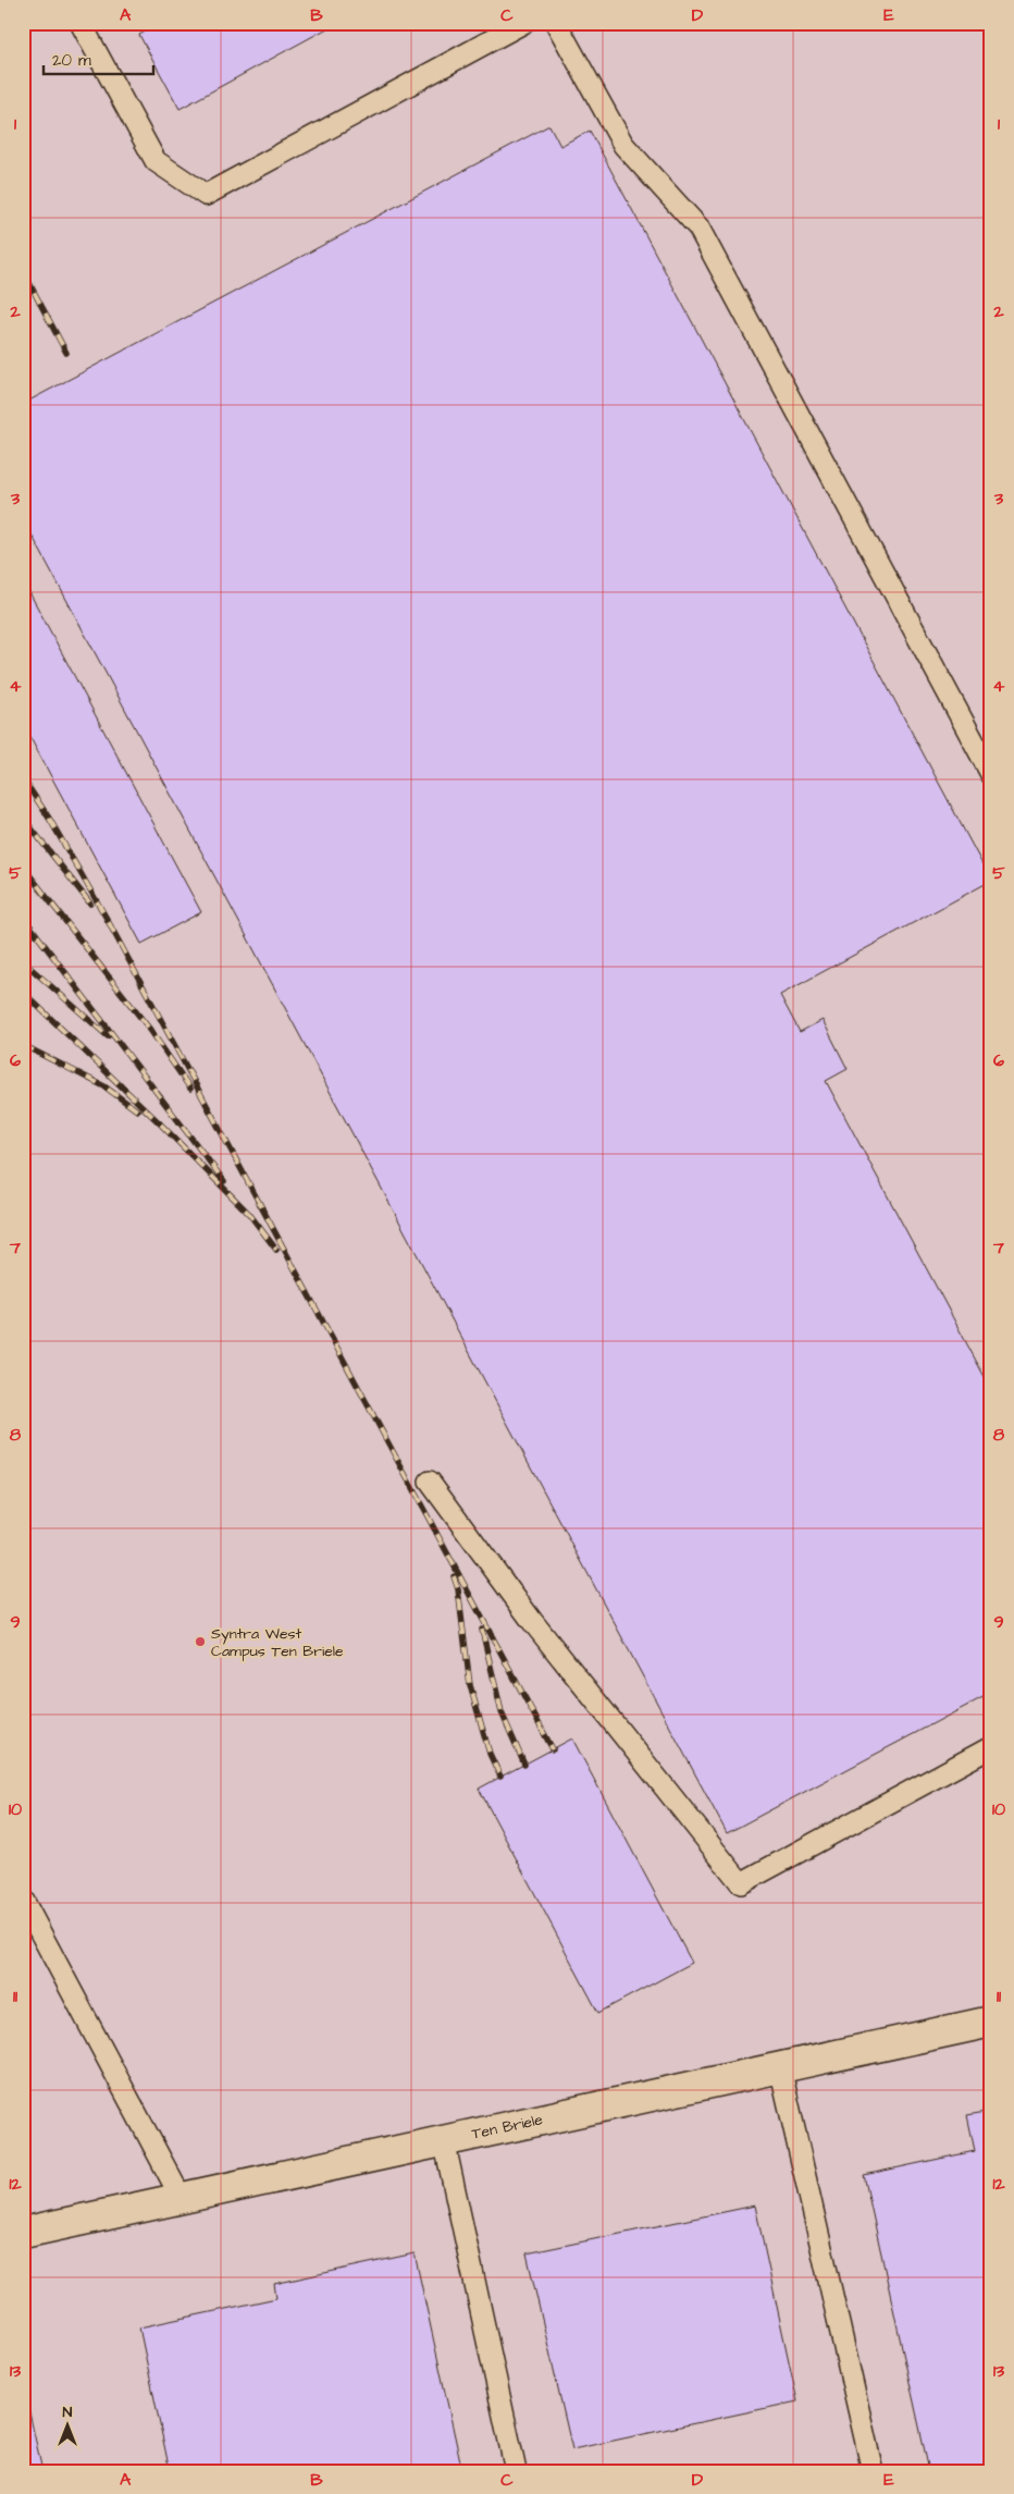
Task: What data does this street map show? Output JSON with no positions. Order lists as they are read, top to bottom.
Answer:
{
  "streets": {
    "street": ["Ten Briele"]
  },
  "places": ["Syntra West Campus Ten Briele"],
  "scale_bar": "20 m",
  "north": "top",
  "grid": {
    "columns": [
      "A",
      "B",
      "C",
      "D",
      "E"
    ],
    "rows": [
      "1",
      "2",
      "3",
      "4",
      "5",
      "6",
      "7",
      "8",
      "9",
      "10",
      "11",
      "12",
      "13"
    ]
  }
}
